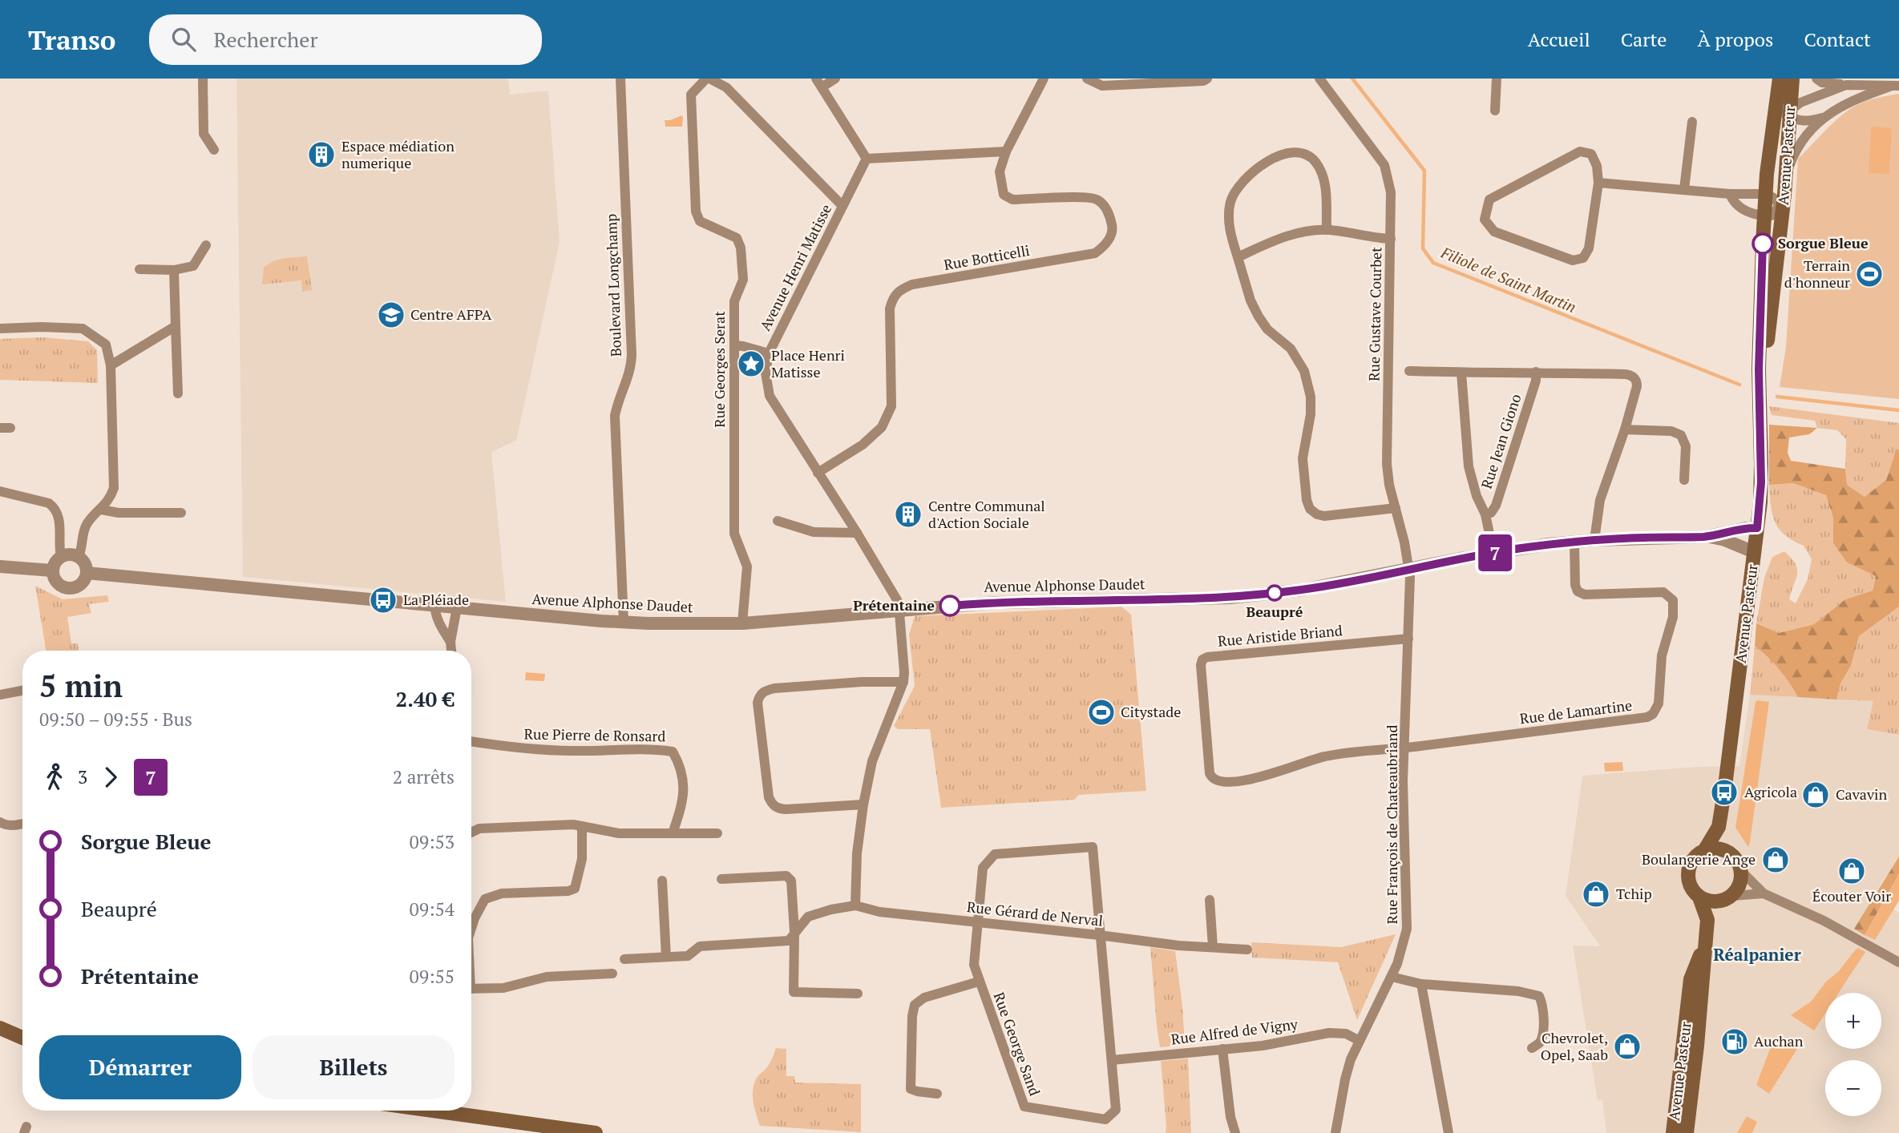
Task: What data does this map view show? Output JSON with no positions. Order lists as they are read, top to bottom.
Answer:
{
  "streets": {
    "main road": ["Avenue Pasteur"],
    "street": [
      "Rue Botticelli",
      "Avenue Henri Matisse",
      "Boulevard Longchamp",
      "Rue Gustave Courbet",
      "Rue Georges Serat",
      "Rue Jean Giono",
      "Avenue Alphonse Daudet",
      "Rue Aristide Briand",
      "Rue de Lamartine",
      "Rue Pierre de Ronsard",
      "Rue François de Chateaubriand",
      "Rue Gérard de Nerval",
      "Rue Alfred de Vigny",
      "Rue George Sand"
    ]
  },
  "crossings": [
    ["Avenue Pasteur", "Avenue Alphonse Daudet"],
    ["Rue Botticelli", "Avenue Henri Matisse"],
    ["Avenue Henri Matisse", "Avenue Alphonse Daudet"],
    ["Boulevard Longchamp", "Avenue Alphonse Daudet"],
    ["Rue Gustave Courbet", "Avenue Alphonse Daudet"],
    ["Rue Gustave Courbet", "Rue François de Chateaubriand"],
    ["Rue Georges Serat", "Avenue Alphonse Daudet"],
    ["Avenue Alphonse Daudet", "Rue de Lamartine"],
    ["Avenue Alphonse Daudet", "Rue François de Chateaubriand"],
    ["Rue Aristide Briand", "Rue de Lamartine"],
    ["Rue Aristide Briand", "Rue François de Chateaubriand"],
    ["Rue de Lamartine", "Rue François de Chateaubriand"],
    ["Rue François de Chateaubriand", "Rue Alfred de Vigny"],
    ["Rue Gérard de Nerval", "Rue George Sand"],
    ["Rue Alfred de Vigny", "Rue George Sand"]
  ],
  "districts": ["Réalpanier"],
  "water": ["Filiole de Saint Martin"],
  "places": {
    "building": ["Espace médiation numerique", "Centre Communal d'Action Sociale"],
    "other": ["Sorgue Bleue", "Beaupré", "Prétentaine"],
    "sports": ["Terrain d'honneur", "Citystade"],
    "school or university": ["Centre AFPA"],
    "place": ["Place Henri Matisse"],
    "bus stop": ["La Pléiade", "Agricola"],
    "shop": [
      "Cavavin",
      "Boulangerie Ange",
      "Écouter Voir",
      "Tchip",
      "Chevrolet, Opel, Saab"
    ],
    "fuel station": ["Auchan"]
  },
  "lines": ["bus line 7"],
  "page": {
    "header": "Transo",
    "search": "Rechercher",
    "nav": [
      "Accueil",
      "Carte",
      "À propos",
      "Contact"
    ],
    "on_map": "7",
    "heading": ["5 min", "09:50 – 09:55 · Bus", "2.40 €"],
    "legs": ["3", "7", "2 arrêts"],
    "list": [
      {
        "name": "Sorgue Bleue",
        "value": "09:53"
      },
      {
        "name": "Beaupré",
        "value": "09:54"
      },
      {
        "name": "Prétentaine",
        "value": "09:55"
      }
    ],
    "map_buttons": ["+", "−"],
    "buttons": ["Démarrer", "Billets"]
  }
}
